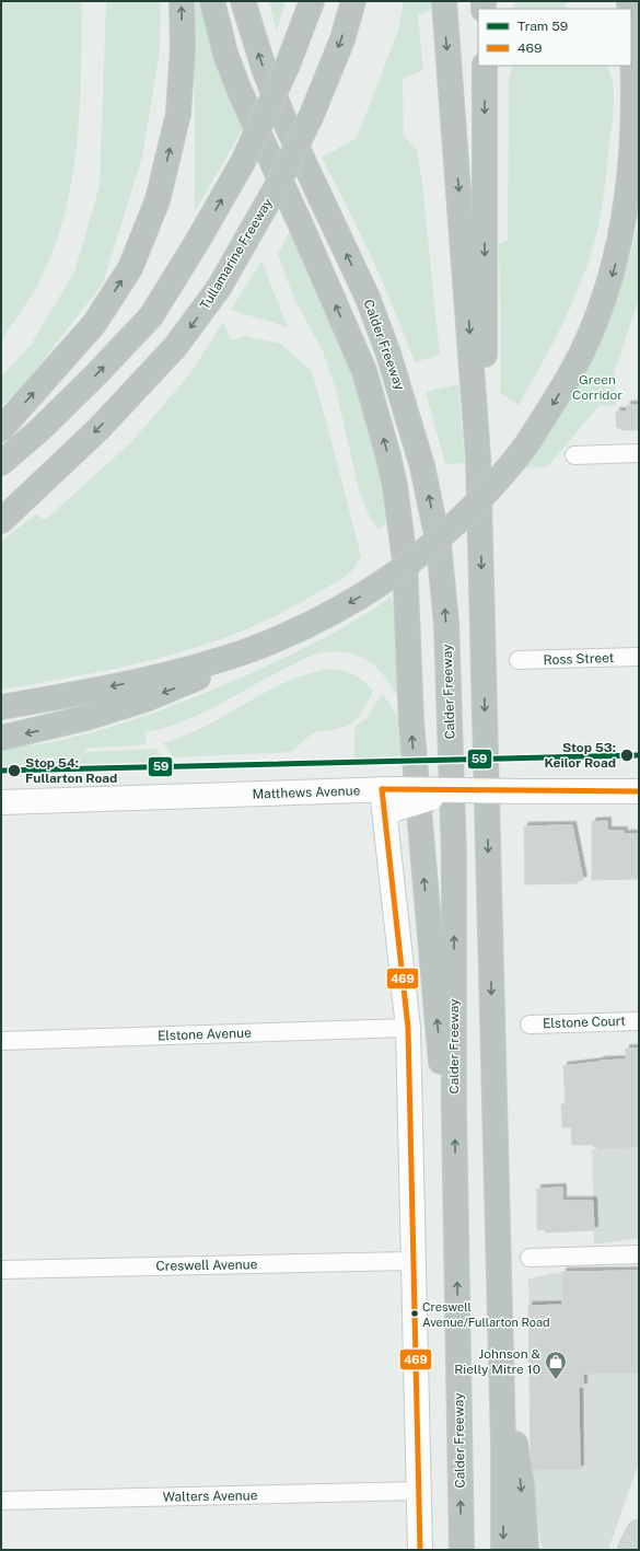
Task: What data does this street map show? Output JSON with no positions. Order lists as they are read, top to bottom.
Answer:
{
  "streets": {
    "highway": ["Tullamarine Freeway", "Calder Freeway"],
    "main road": ["Matthews Avenue"],
    "street": [
      "Ross Street",
      "Elstone Court",
      "Elstone Avenue",
      "Creswell Avenue",
      "Walters Avenue"
    ]
  },
  "parks": ["Green Corridor"],
  "places": {
    "other": ["Stop 53: Keilor Road", "Stop 54: Fullarton Road", "Creswell Avenue/Fullarton Road"],
    "shop": ["Johnson & Rielly Mitre 10"]
  },
  "lines": ["tram line 59", "transit line 469"],
  "legend": ["Tram 59", "469"]
}
